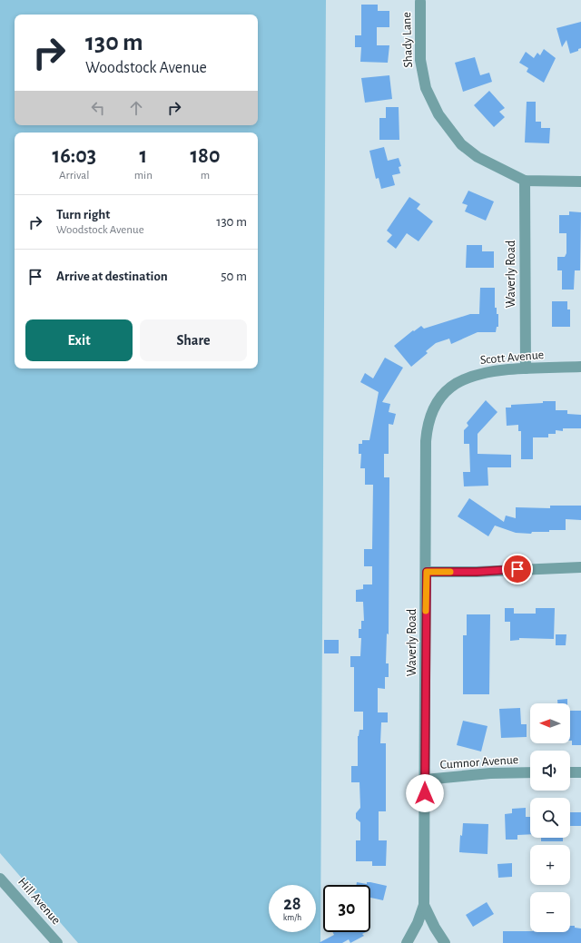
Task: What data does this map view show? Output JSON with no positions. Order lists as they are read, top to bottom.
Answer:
{
  "streets": {
    "street": [
      "Shady Lane",
      "Waverly Road",
      "Scott Avenue",
      "Cumnor Avenue",
      "Hill Avenue"
    ]
  },
  "crossings": [
    ["Shady Lane", "Waverly Road"],
    ["Waverly Road", "Scott Avenue"],
    ["Waverly Road", "Cumnor Avenue"]
  ],
  "north": "left",
  "page": {
    "turn": ["130 m", "Woodstock Avenue"],
    "eta": [
      "16:03",
      "Arrival",
      "1",
      "min",
      "180",
      "m"
    ],
    "list": [
      {
        "name": "Turn right",
        "note": "Woodstock Avenue",
        "value": "130 m"
      },
      {
        "name": "Arrive at destination",
        "value": "50 m"
      }
    ],
    "buttons": ["Exit", "Share"],
    "map_buttons": ["+", "−"],
    "speed": "28 km/h",
    "limit": "30"
  }
}
